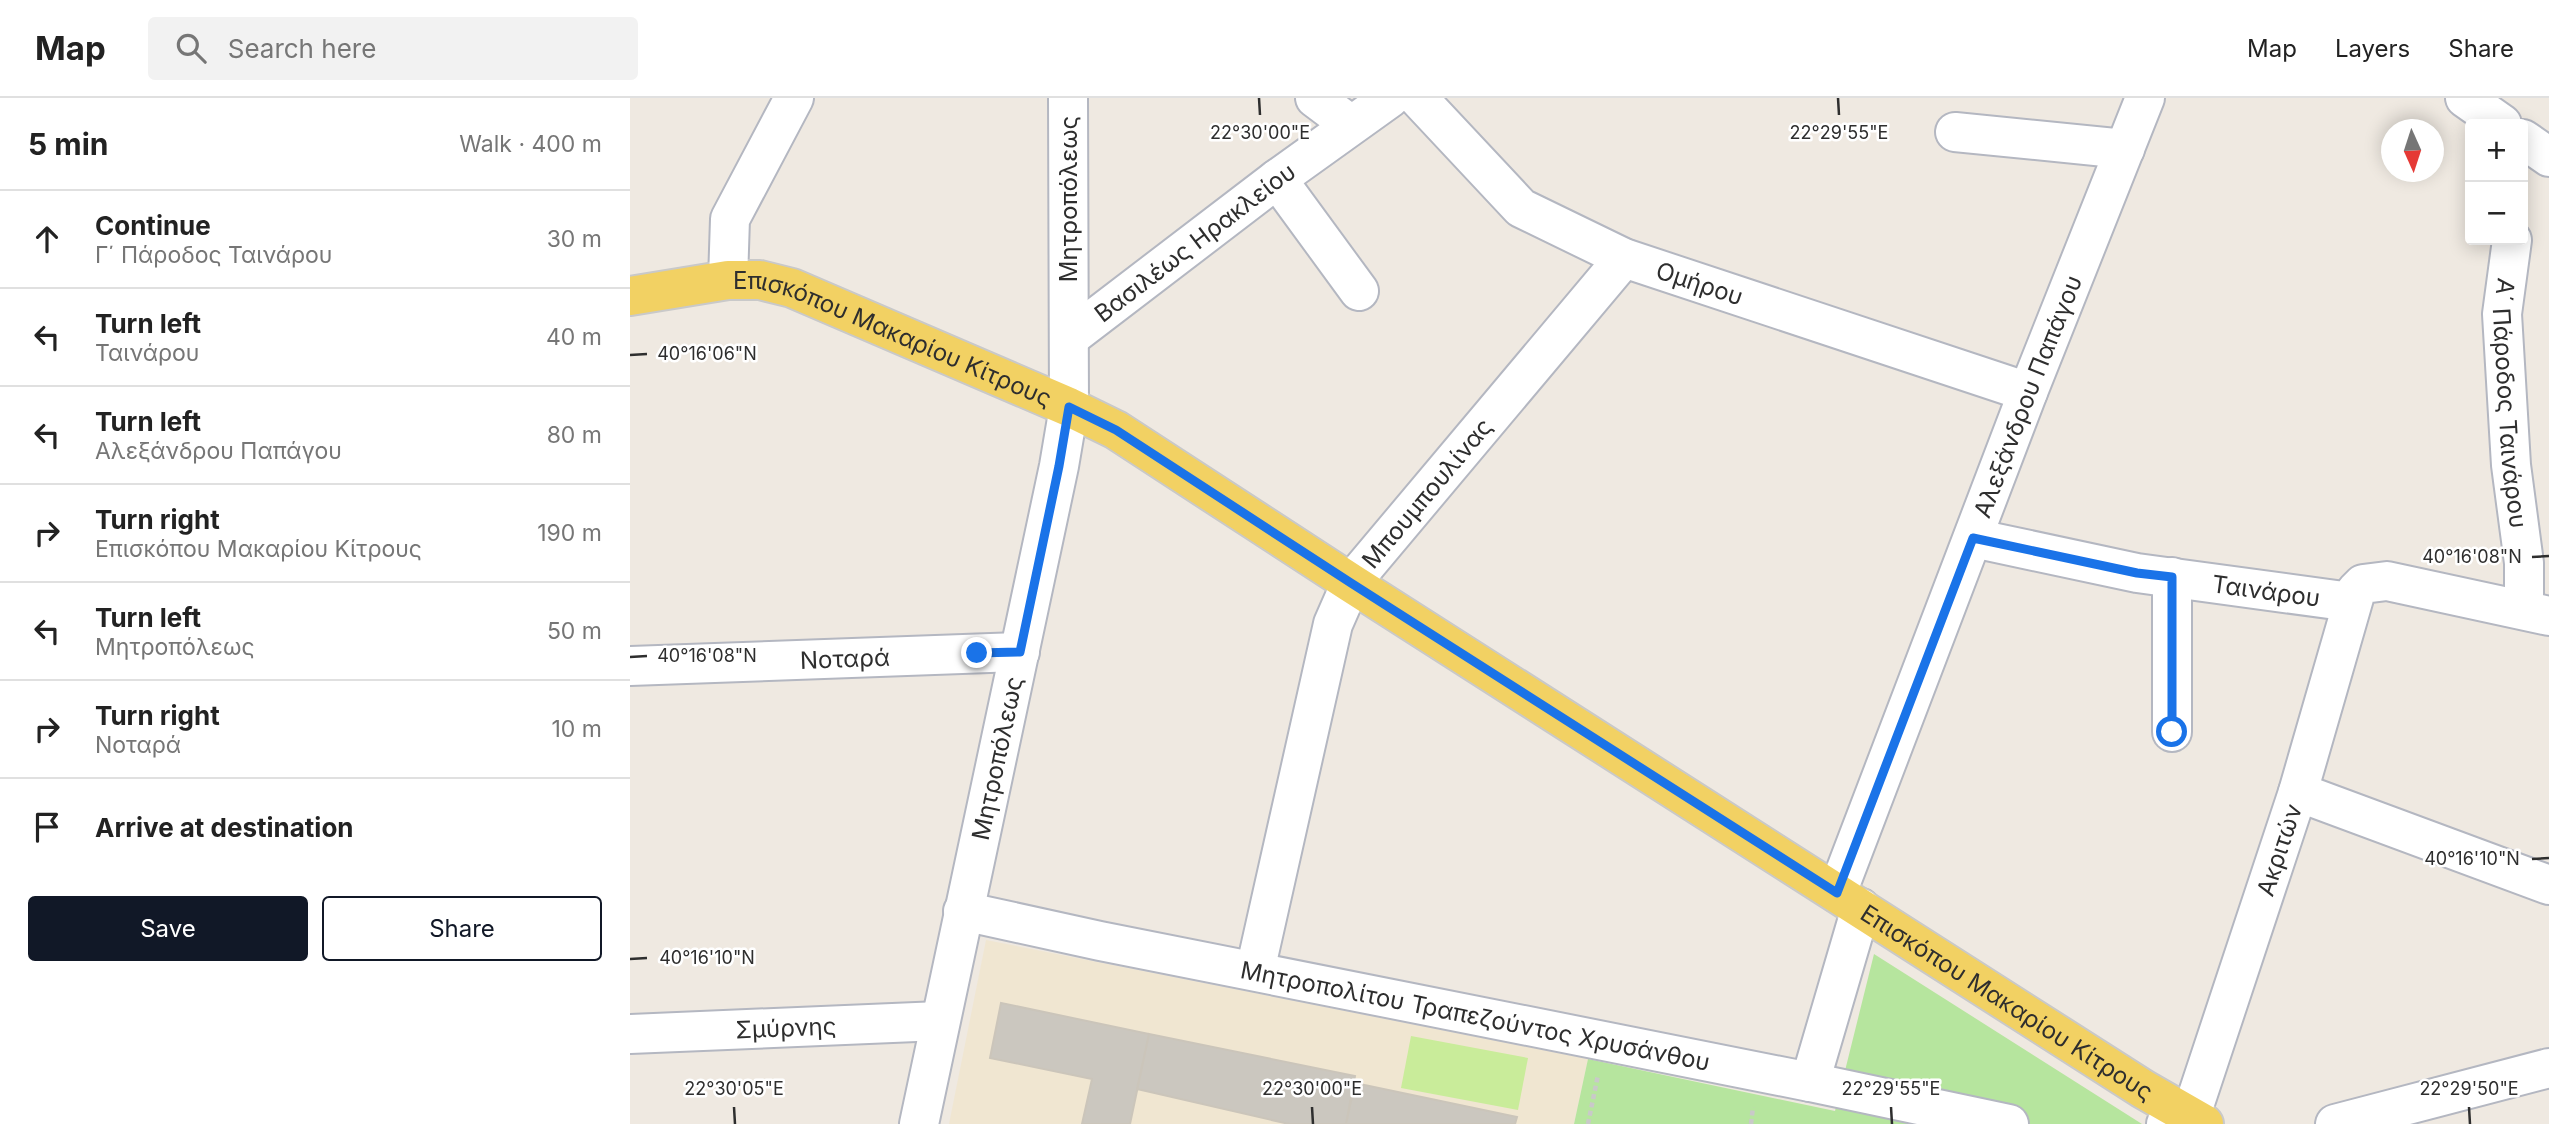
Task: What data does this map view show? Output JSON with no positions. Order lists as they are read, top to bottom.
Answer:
{
  "streets": {
    "main road": ["Επισκόπου Μακαρίου Κίτρους"],
    "street": [
      "Μητροπόλεως",
      "Βασιλέως Ηρακλείου",
      "Ομήρου",
      "Αλεξάνδρου Παπάγου",
      "Α΄ Πάροδος Ταινάρου",
      "Μπουμπουλίνας",
      "Ταινάρου",
      "Νοταρά",
      "Ακριτών",
      "Μητροπολίτου Τραπεζούντος Χρυσάνθου",
      "Σμύρνης"
    ]
  },
  "crossings": [
    ["Μητροπόλεως", "Βασιλέως Ηρακλείου"],
    ["Μητροπόλεως", "Επισκόπου Μακαρίου Κίτρους"],
    ["Μητροπόλεως", "Νοταρά"],
    ["Μητροπόλεως", "Μητροπολίτου Τραπεζούντος Χρυσάνθου"],
    ["Μητροπόλεως", "Σμύρνης"],
    ["Ομήρου", "Αλεξάνδρου Παπάγου"],
    ["Ομήρου", "Μπουμπουλίνας"],
    ["Επισκόπου Μακαρίου Κίτρους", "Αλεξάνδρου Παπάγου"],
    ["Επισκόπου Μακαρίου Κίτρους", "Μπουμπουλίνας"],
    ["Επισκόπου Μακαρίου Κίτρους", "Ακριτών"],
    ["Αλεξάνδρου Παπάγου", "Ταινάρου"],
    ["Α΄ Πάροδος Ταινάρου", "Ταινάρου"],
    ["Μπουμπουλίνας", "Μητροπολίτου Τραπεζούντος Χρυσάνθου"],
    ["Ταινάρου", "Ακριτών"]
  ],
  "north": "bottom",
  "page": {
    "header": "Map",
    "search": "Search here",
    "nav": ["Map", "Layers", "Share"],
    "heading": ["5 min", "Walk · 400 m"],
    "map_buttons": ["+", "−"],
    "list": [
      ["Continue", "Γ΄ Πάροδος Ταινάρου", "30 m"],
      ["Turn left", "Ταινάρου", "40 m"],
      ["Turn left", "Αλεξάνδρου Παπάγου", "80 m"],
      ["Turn right", "Επισκόπου Μακαρίου Κίτρους", "190 m"],
      ["Turn left", "Μητροπόλεως", "50 m"],
      ["Turn right", "Νοταρά", "10 m"],
      "Arrive at destination"
    ],
    "buttons": ["Save", "Share"]
  },
  "coordinates": [
    "22°30'00\"E",
    "22°29'55\"E",
    "40°16'06\"N",
    "40°16'08\"N",
    "40°16'10\"N",
    "22°30'05\"E",
    "22°29'50\"E"
  ]
}
